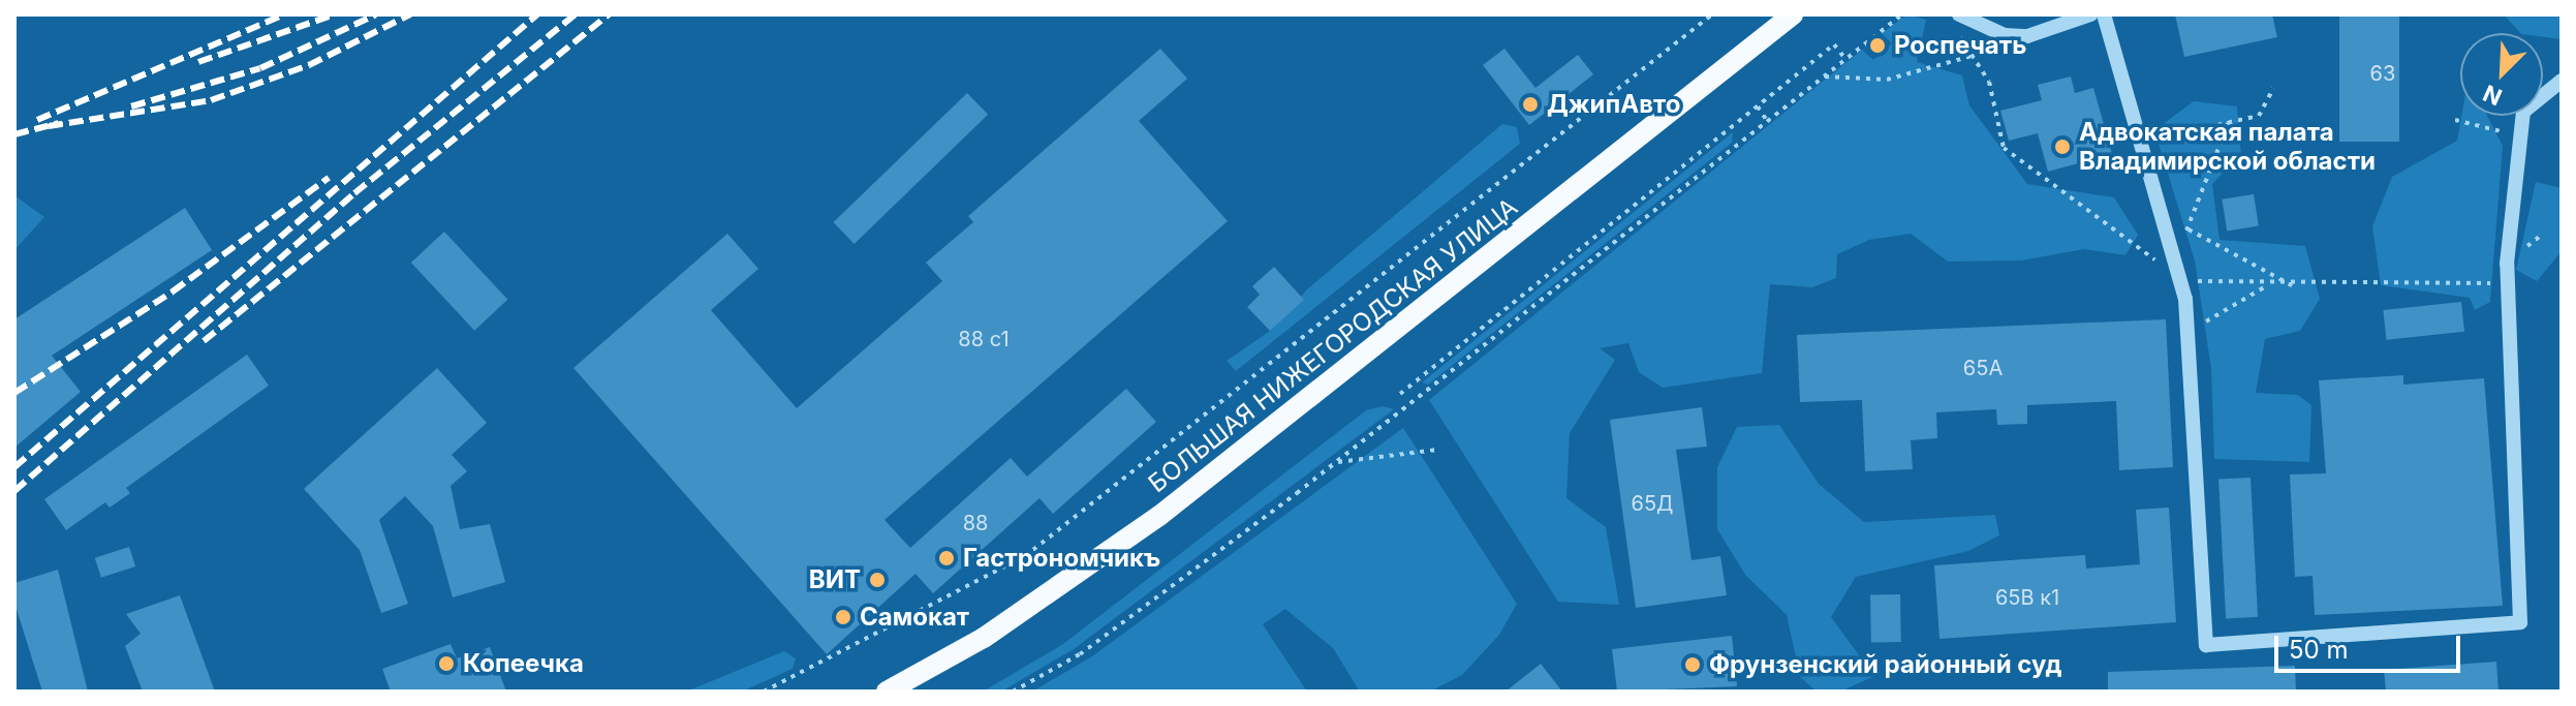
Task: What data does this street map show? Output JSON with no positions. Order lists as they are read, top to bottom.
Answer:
{
  "streets": {
    "main road": ["БОЛЬШАЯ НИЖЕГОРОДСКАЯ УЛИЦА"]
  },
  "places": [
    "Роспечать",
    "ДжипАвто",
    "Адвокатская палата Владимирской области",
    "Гастрономчикъ",
    "ВИТ",
    "Самокат",
    "Копеечка",
    "Фрунзенский районный суд"
  ],
  "house_numbers": [
    "63",
    "88 с1",
    "65А",
    "65Д",
    "88",
    "65В к1"
  ],
  "scale_bar": "50 m",
  "north": "bottom left"
}
